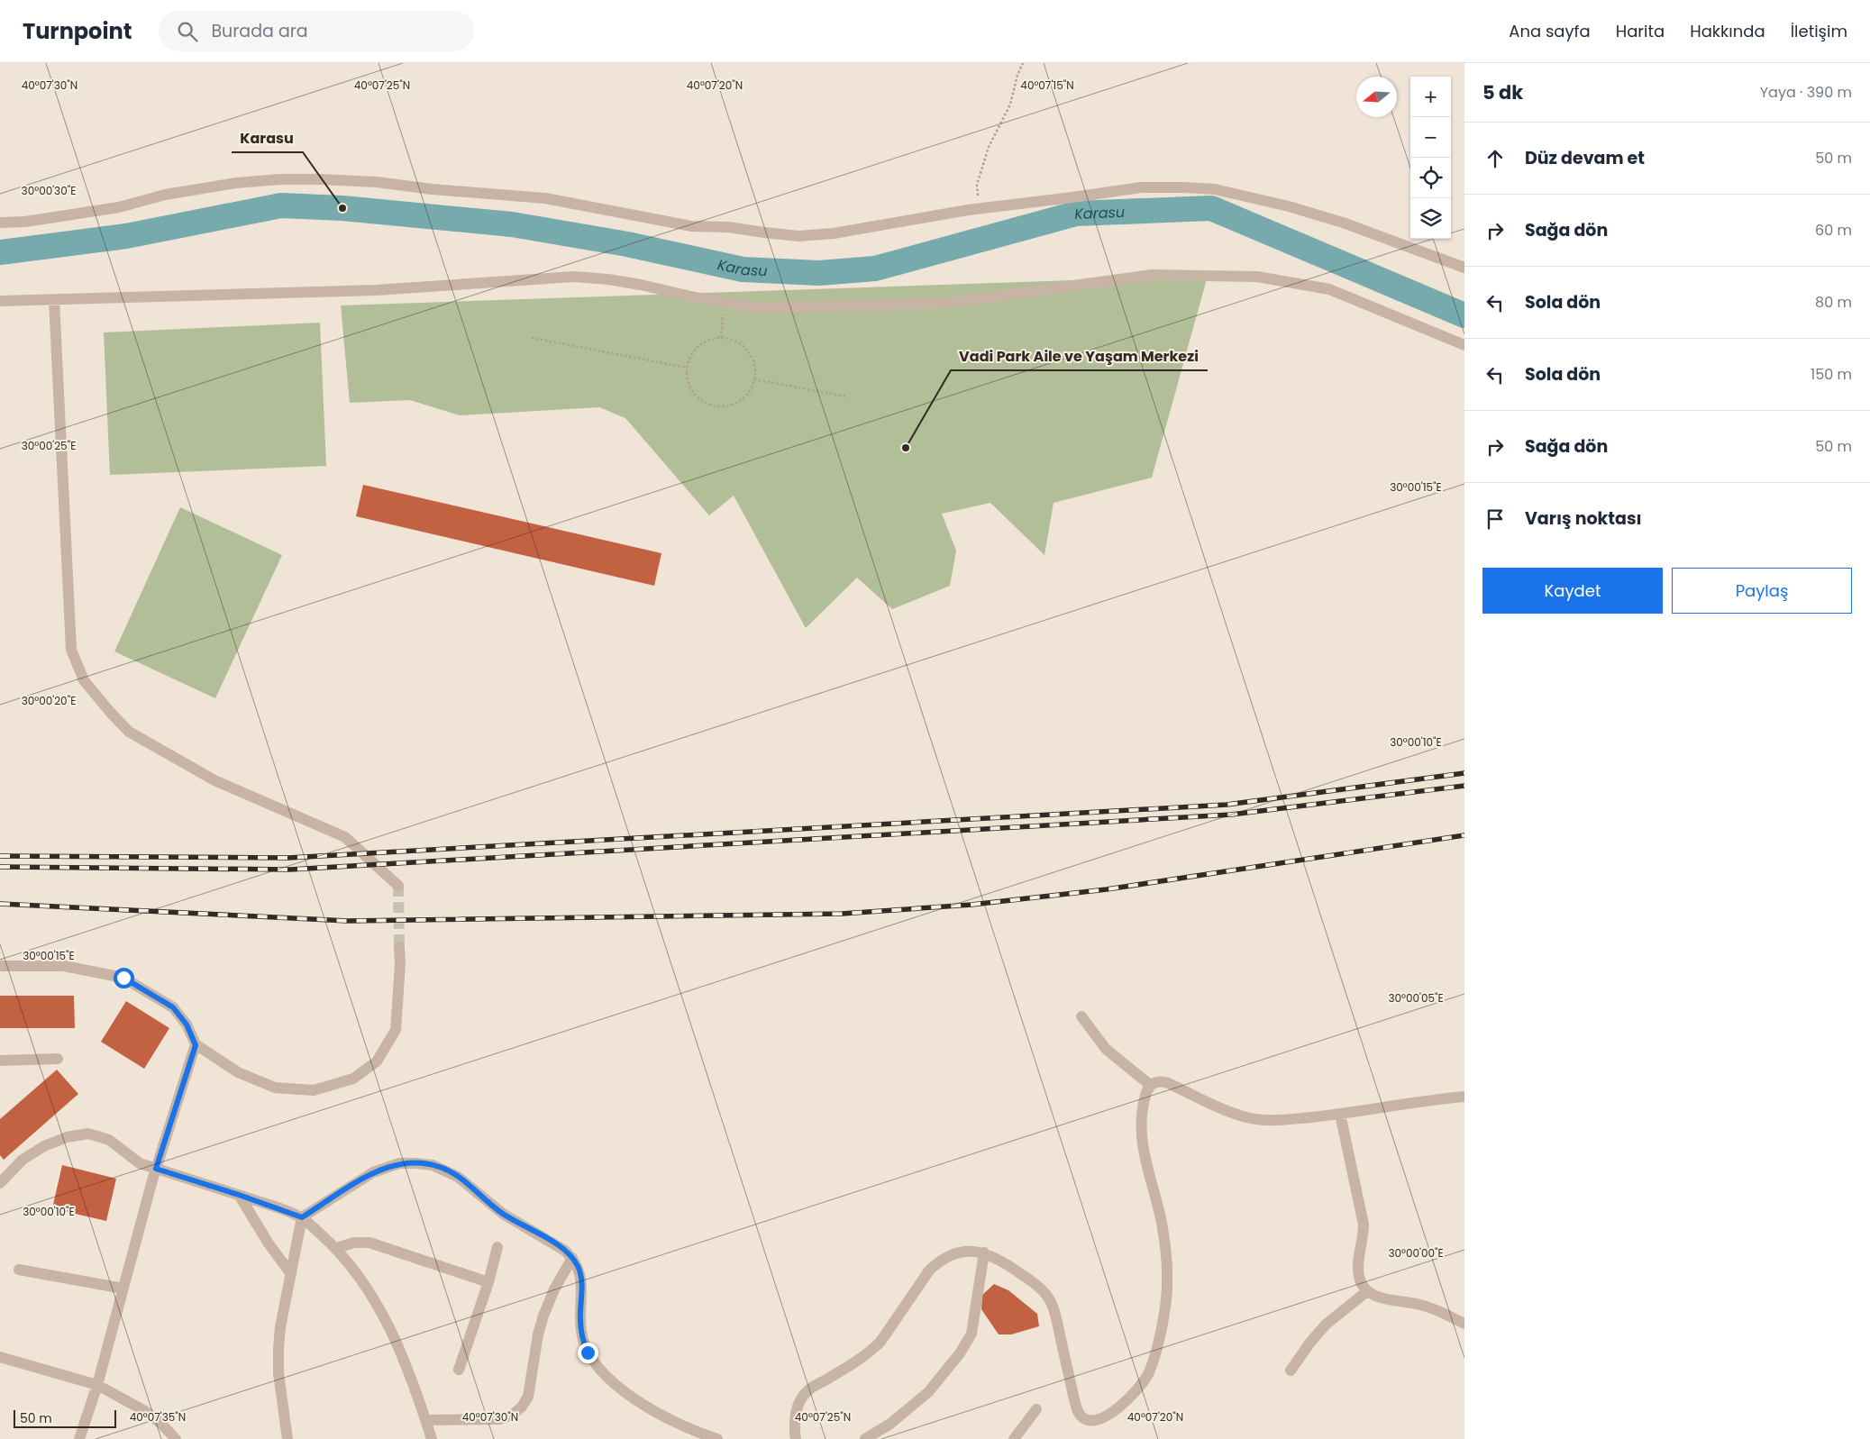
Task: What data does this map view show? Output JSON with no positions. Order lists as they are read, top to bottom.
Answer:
{
  "water": ["Karasu"],
  "places": ["Karasu", "Vadi Park Aile ve Yaşam Merkezi"],
  "scale_bar": "50 m",
  "north": "left",
  "page": {
    "header": "Turnpoint",
    "search": "Burada ara",
    "nav": [
      "Ana sayfa",
      "Harita",
      "Hakkında",
      "İletişim"
    ],
    "heading": ["5 dk", "Yaya · 390 m"],
    "map_buttons": ["+", "−"],
    "list": [
      ["Düz devam et", "50 m"],
      ["Sağa dön", "60 m"],
      ["Sola dön", "80 m"],
      ["Sola dön", "150 m"],
      ["Sağa dön", "50 m"],
      "Varış noktası"
    ],
    "buttons": ["Kaydet", "Paylaş"],
    "scale": "50 m"
  },
  "coordinates": [
    "40°07'30\"N",
    "40°07'25\"N",
    "40°07'20\"N",
    "40°07'15\"N",
    "30°00'30\"E",
    "30°00'25\"E",
    "30°00'15\"E",
    "30°00'20\"E",
    "30°00'10\"E",
    "30°00'05\"E",
    "30°00'00\"E",
    "40°07'35\"N"
  ]
}
